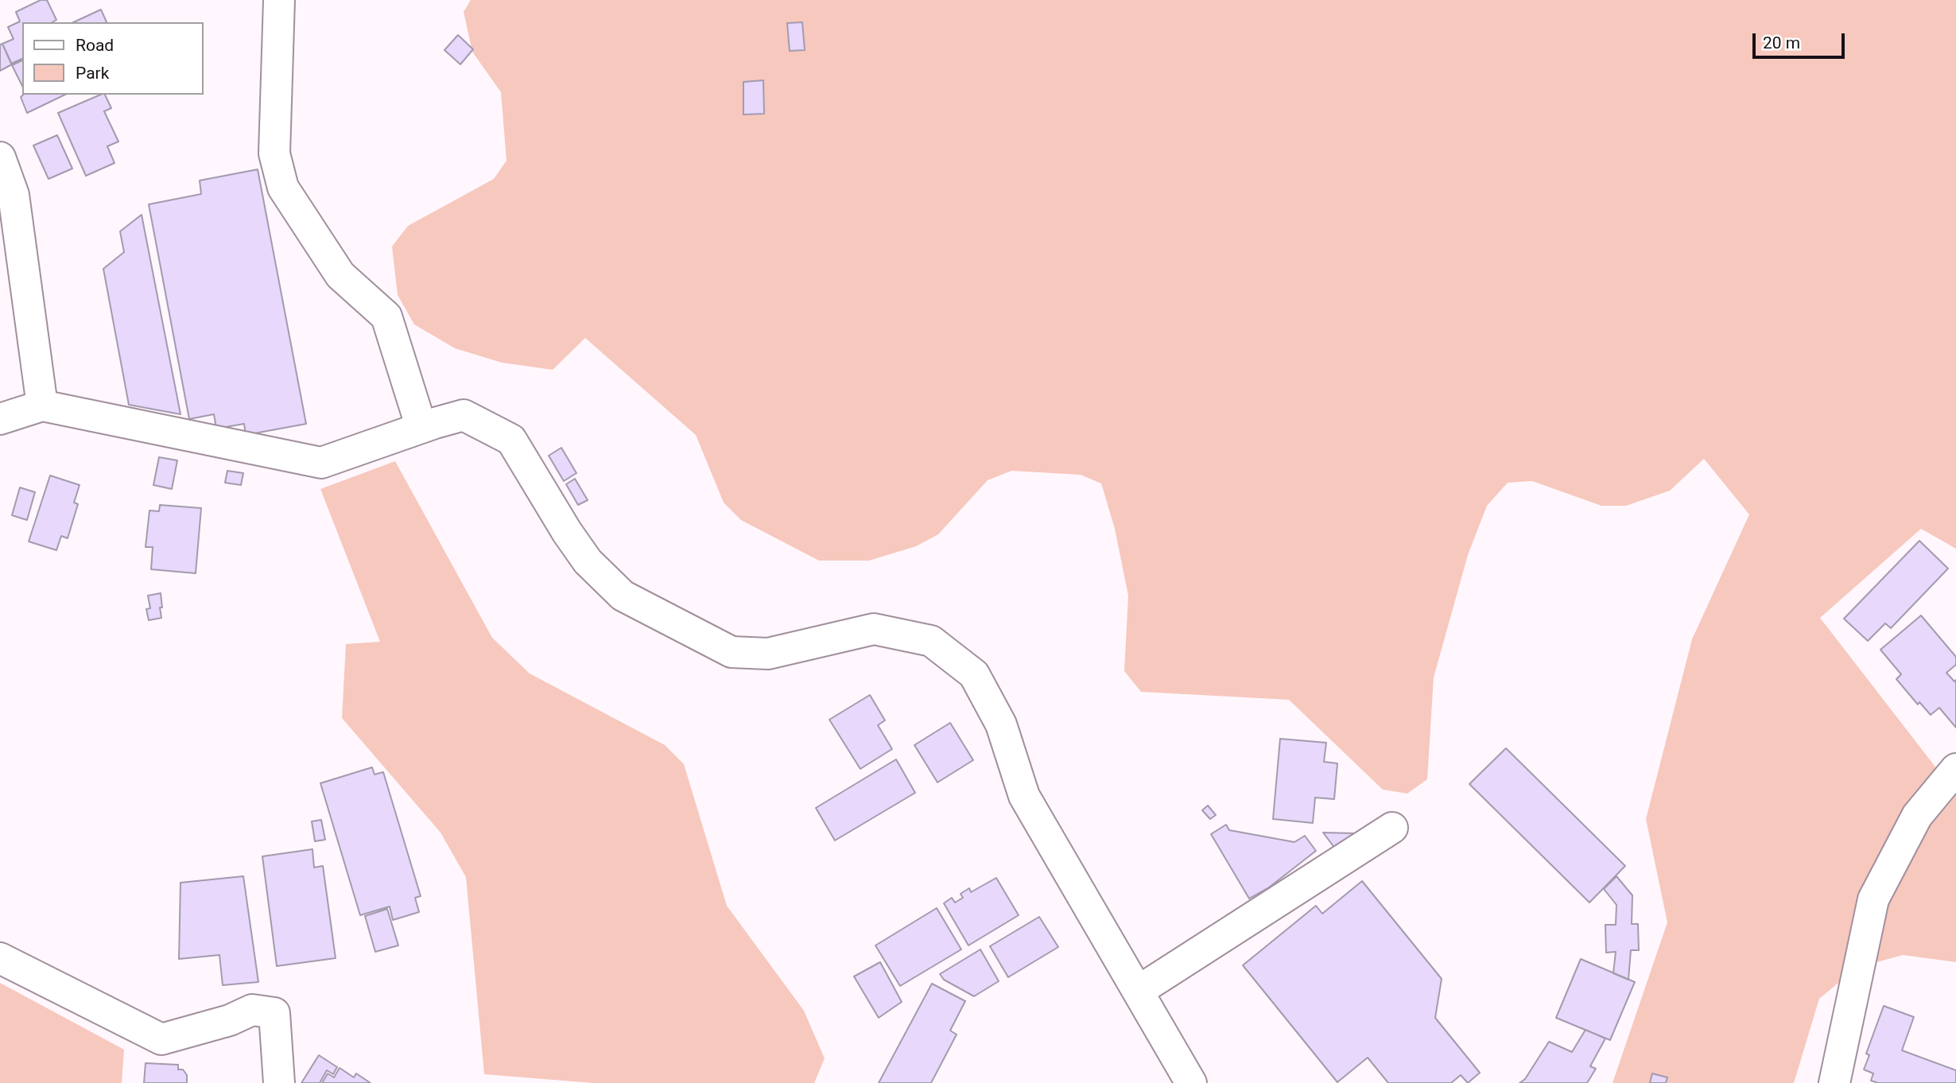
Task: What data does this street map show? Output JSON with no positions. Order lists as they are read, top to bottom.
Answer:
{
  "legend": ["Road", "Park"],
  "scale_bar": "20 m"
}
